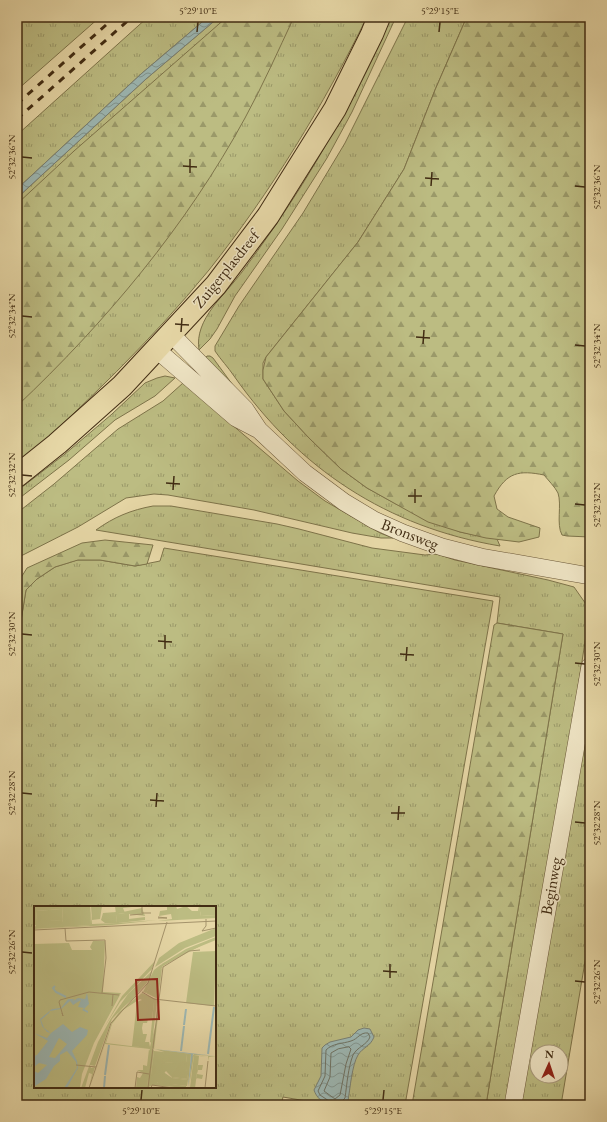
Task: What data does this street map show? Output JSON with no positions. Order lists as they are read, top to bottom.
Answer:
{
  "streets": {
    "main road": ["Zuigerplasdreef"],
    "street": ["Bronsweg", "Beginweg"]
  },
  "crossings": [
    ["Zuigerplasdreef", "Bronsweg"]
  ],
  "north": "top",
  "coordinates": [
    "5°29'10\"E",
    "5°29'15\"E",
    "52°32'36\"N",
    "52°32'34\"N",
    "52°32'32\"N",
    "52°32'30\"N",
    "52°32'28\"N",
    "52°32'26\"N"
  ]
}
